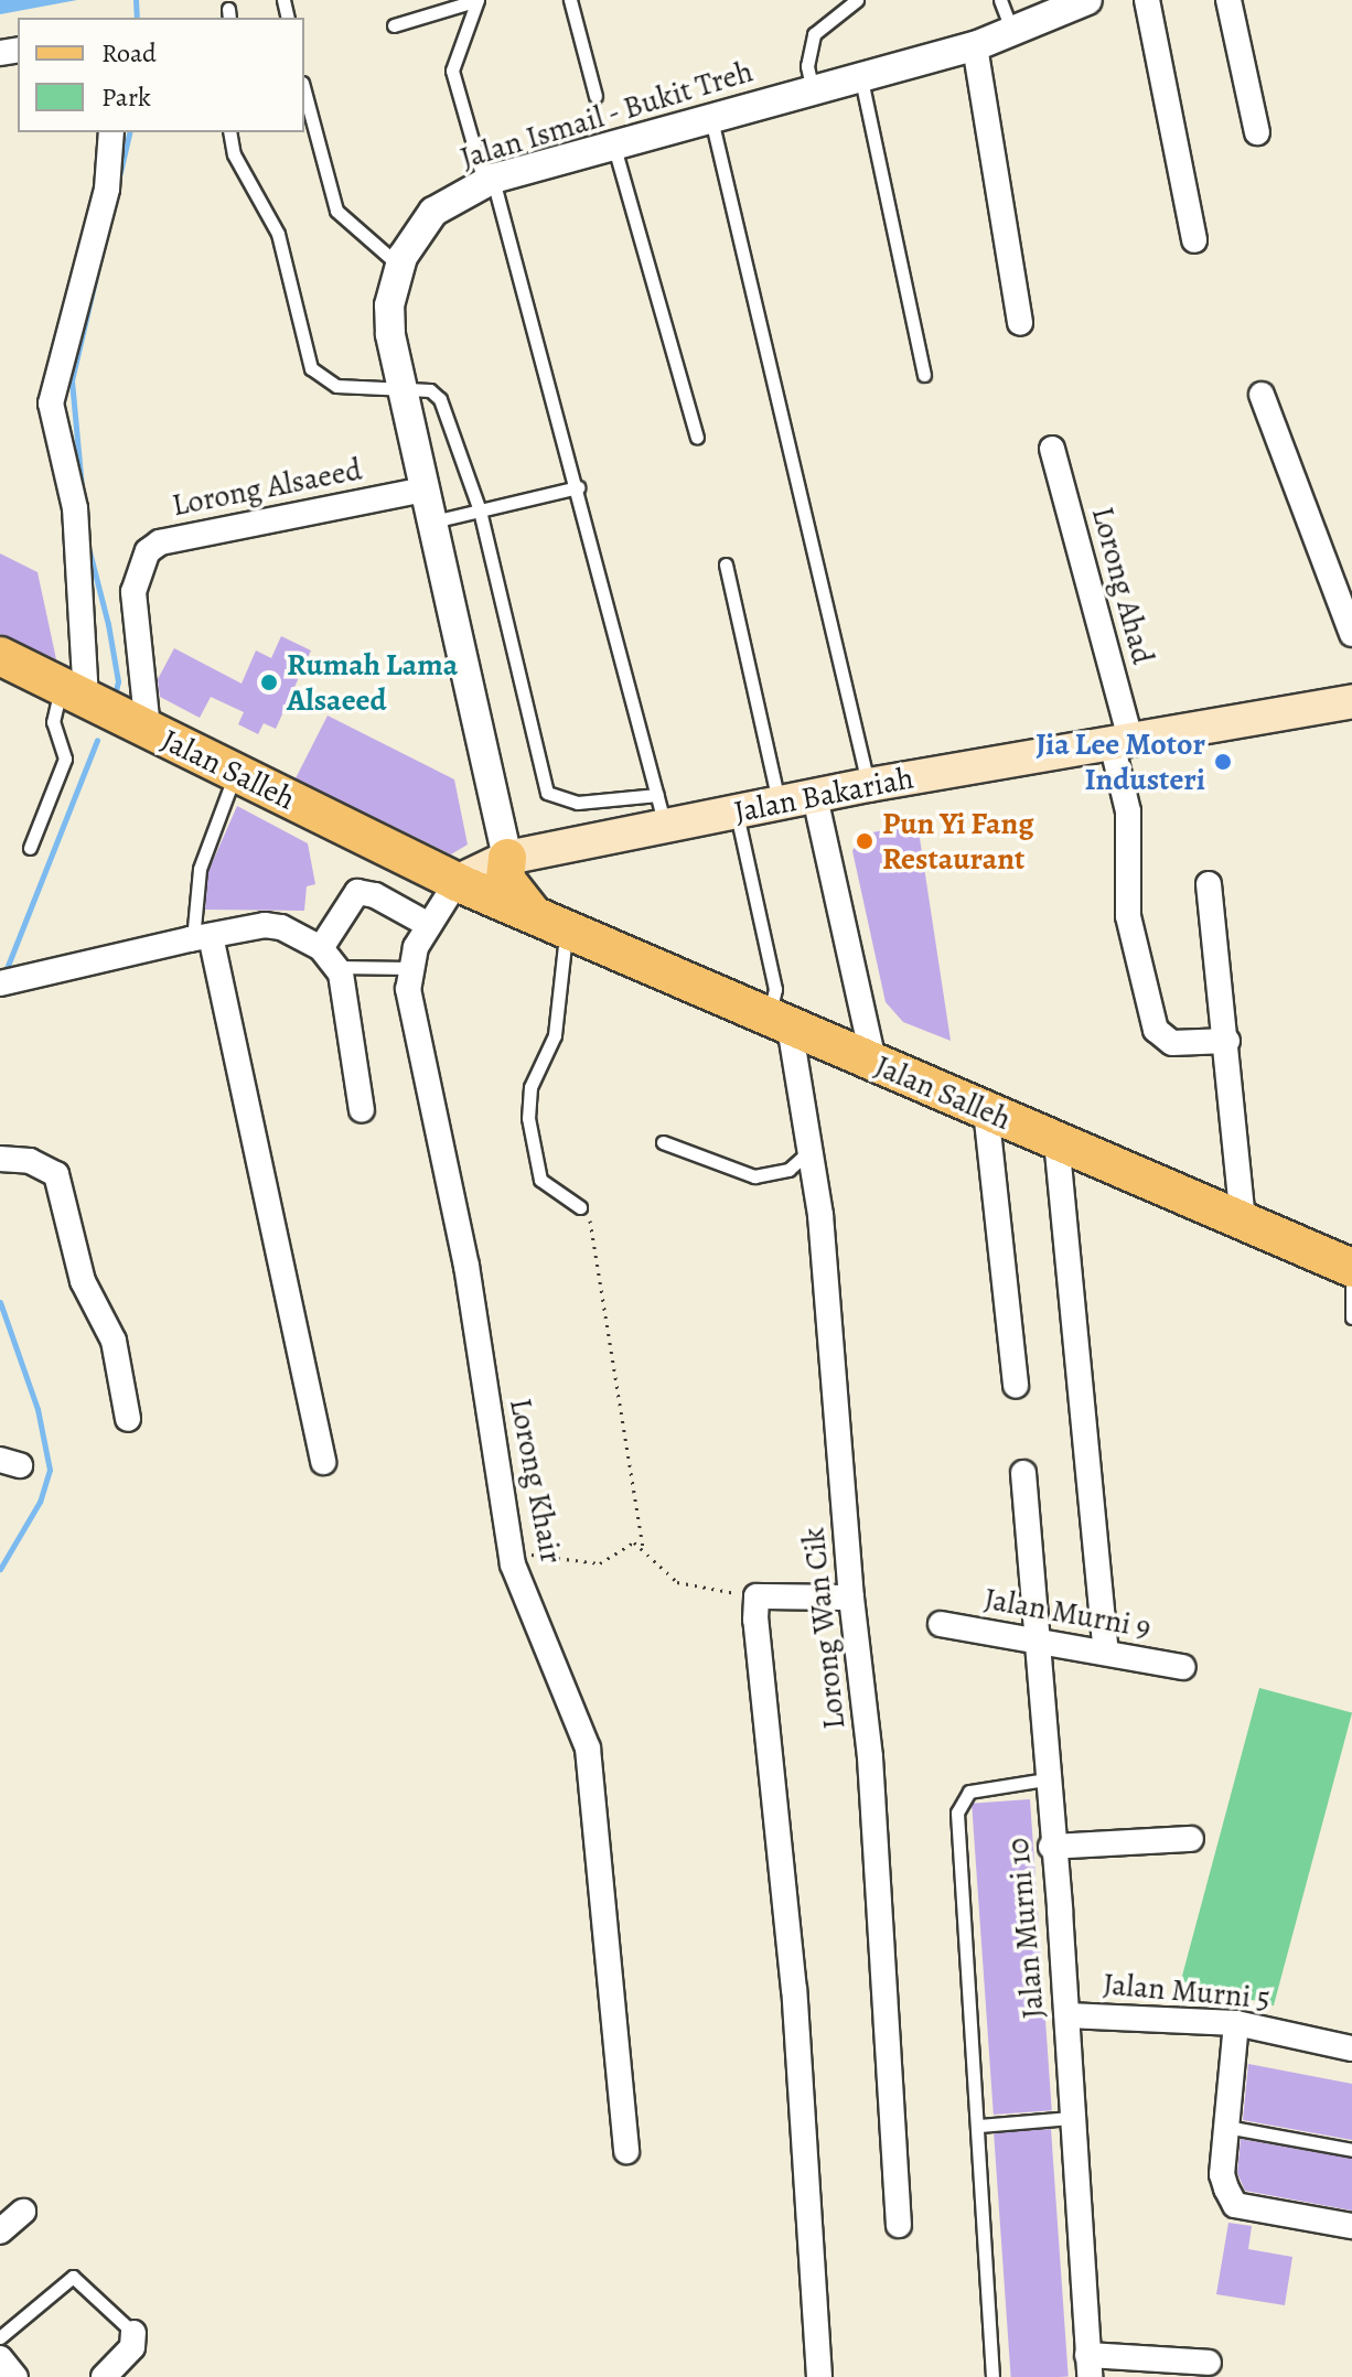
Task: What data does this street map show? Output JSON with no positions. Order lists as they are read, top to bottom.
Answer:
{
  "streets": {
    "main road": ["Jalan Salleh", "Jalan Bakariah"],
    "street": [
      "Jalan Ismail - Bukit Treh",
      "Lorong Alsaeed",
      "Lorong Ahad",
      "Lorong Khair",
      "Jalan Murni 9",
      "Lorong Wan Cik",
      "Jalan Murni 10",
      "Jalan Murni 5"
    ]
  },
  "crossings": [
    ["Jalan Ismail - Bukit Treh", "Lorong Alsaeed"],
    ["Jalan Ismail - Bukit Treh", "Jalan Bakariah"],
    ["Lorong Alsaeed", "Jalan Salleh"],
    ["Lorong Ahad", "Jalan Bakariah"],
    ["Jalan Salleh", "Jalan Bakariah"],
    ["Jalan Salleh", "Lorong Khair"],
    ["Jalan Salleh", "Lorong Wan Cik"],
    ["Jalan Bakariah", "Lorong Khair"],
    ["Jalan Murni 9", "Jalan Murni 10"],
    ["Jalan Murni 10", "Jalan Murni 5"]
  ],
  "places": ["Rumah Lama Alsaeed", "Jia Lee Motor Industeri", "Pun Yi Fang Restaurant"],
  "legend": ["Road", "Park"]
}
